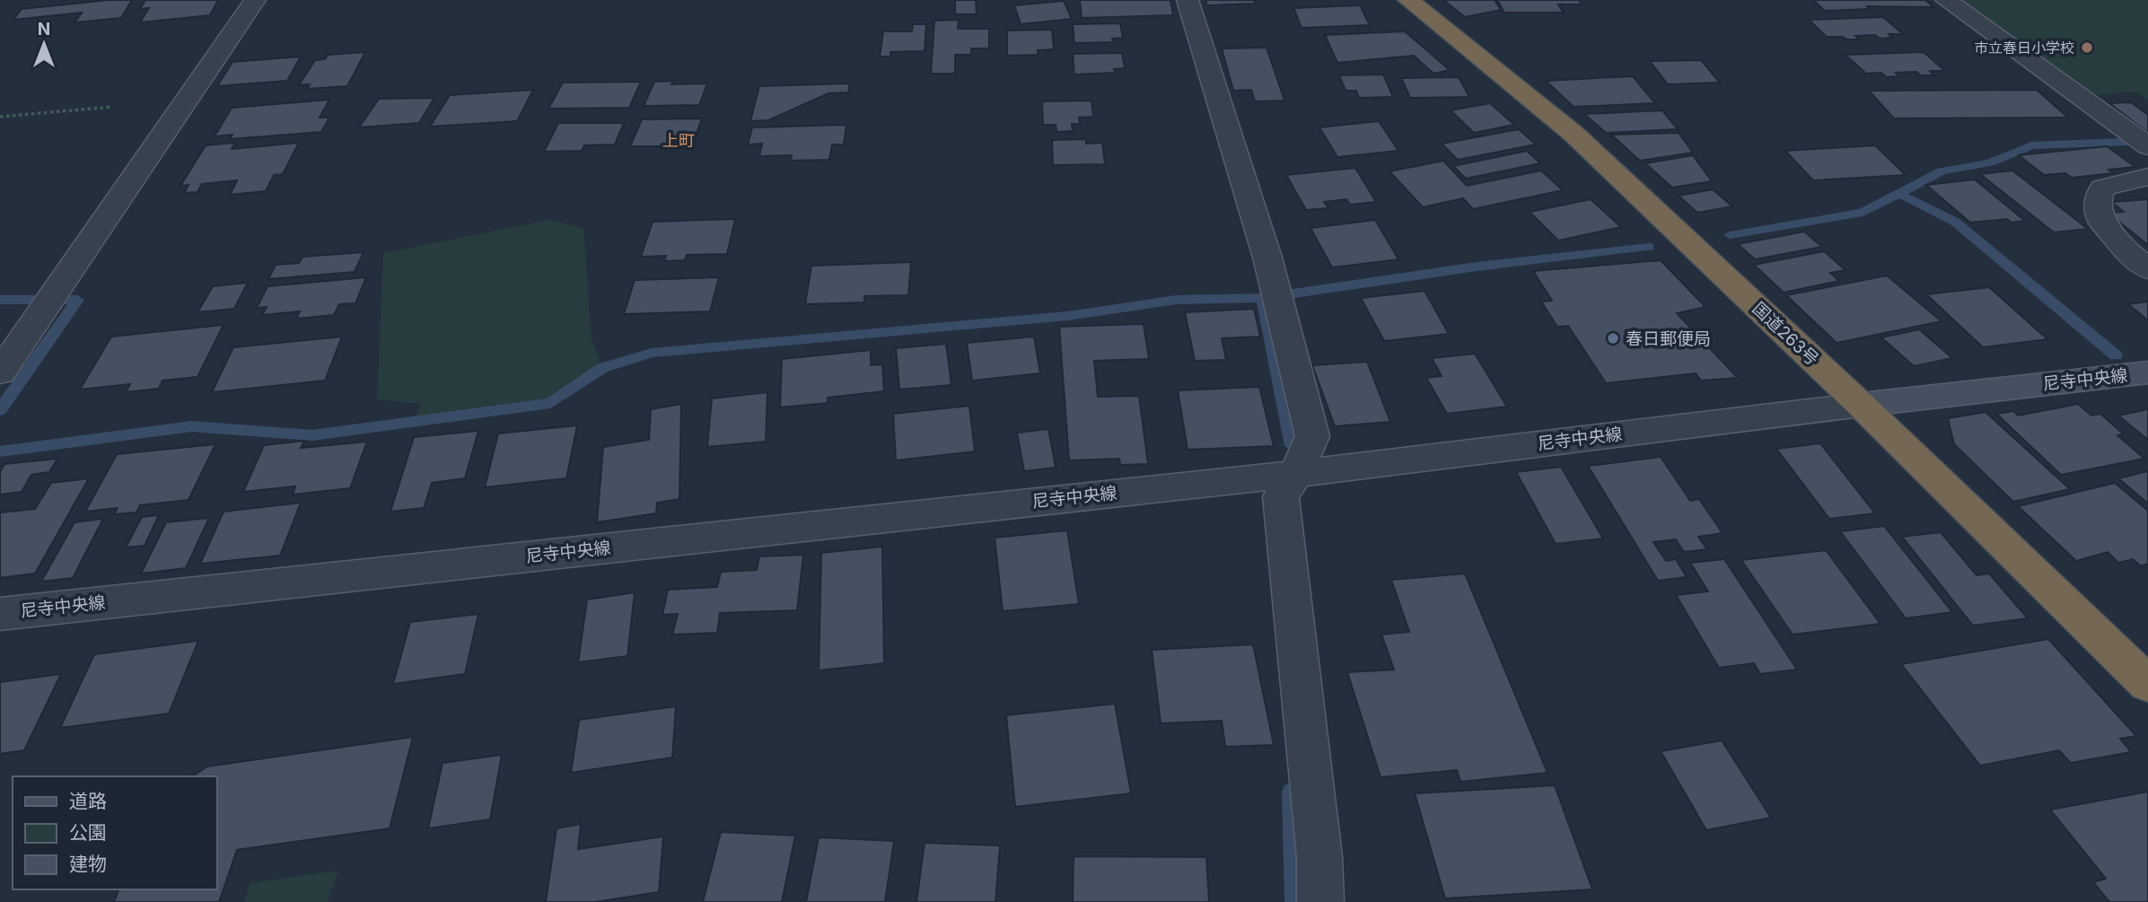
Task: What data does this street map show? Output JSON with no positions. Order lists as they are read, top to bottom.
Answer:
{
  "streets": {
    "highway": ["国道263号"],
    "street": ["尼寺中央線"]
  },
  "crossings": [
    ["国道263号", "尼寺中央線"]
  ],
  "districts": ["上町"],
  "places": ["市立春日小学校", "春日郵便局"],
  "legend": ["道路", "公園", "建物"],
  "north": "top"
}
